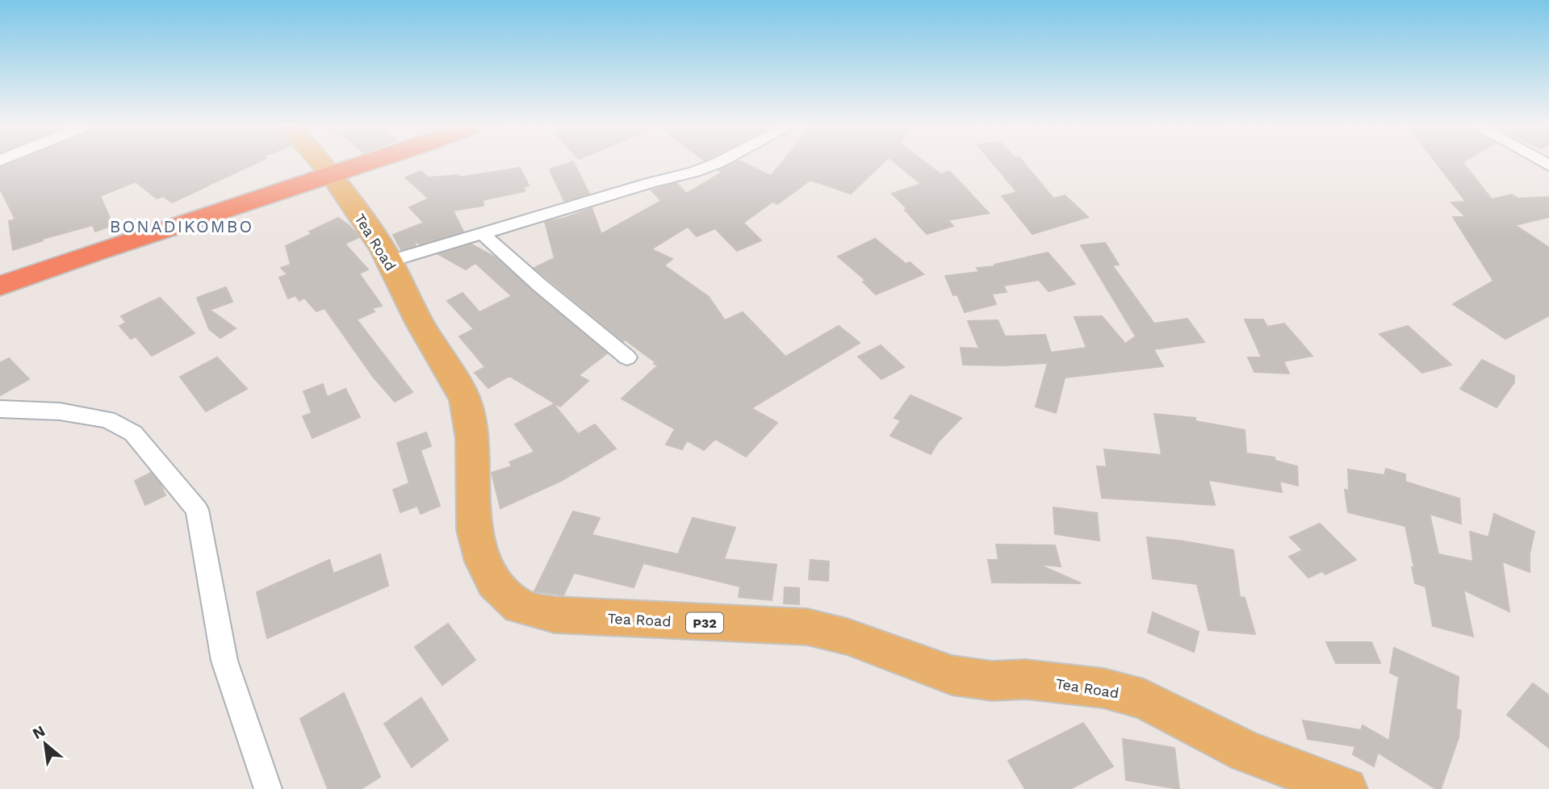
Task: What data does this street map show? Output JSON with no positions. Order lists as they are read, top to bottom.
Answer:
{
  "streets": {
    "main road": ["Tea Road", "P32"]
  },
  "districts": ["BONADIKOMBO"],
  "north": "top left"
}
